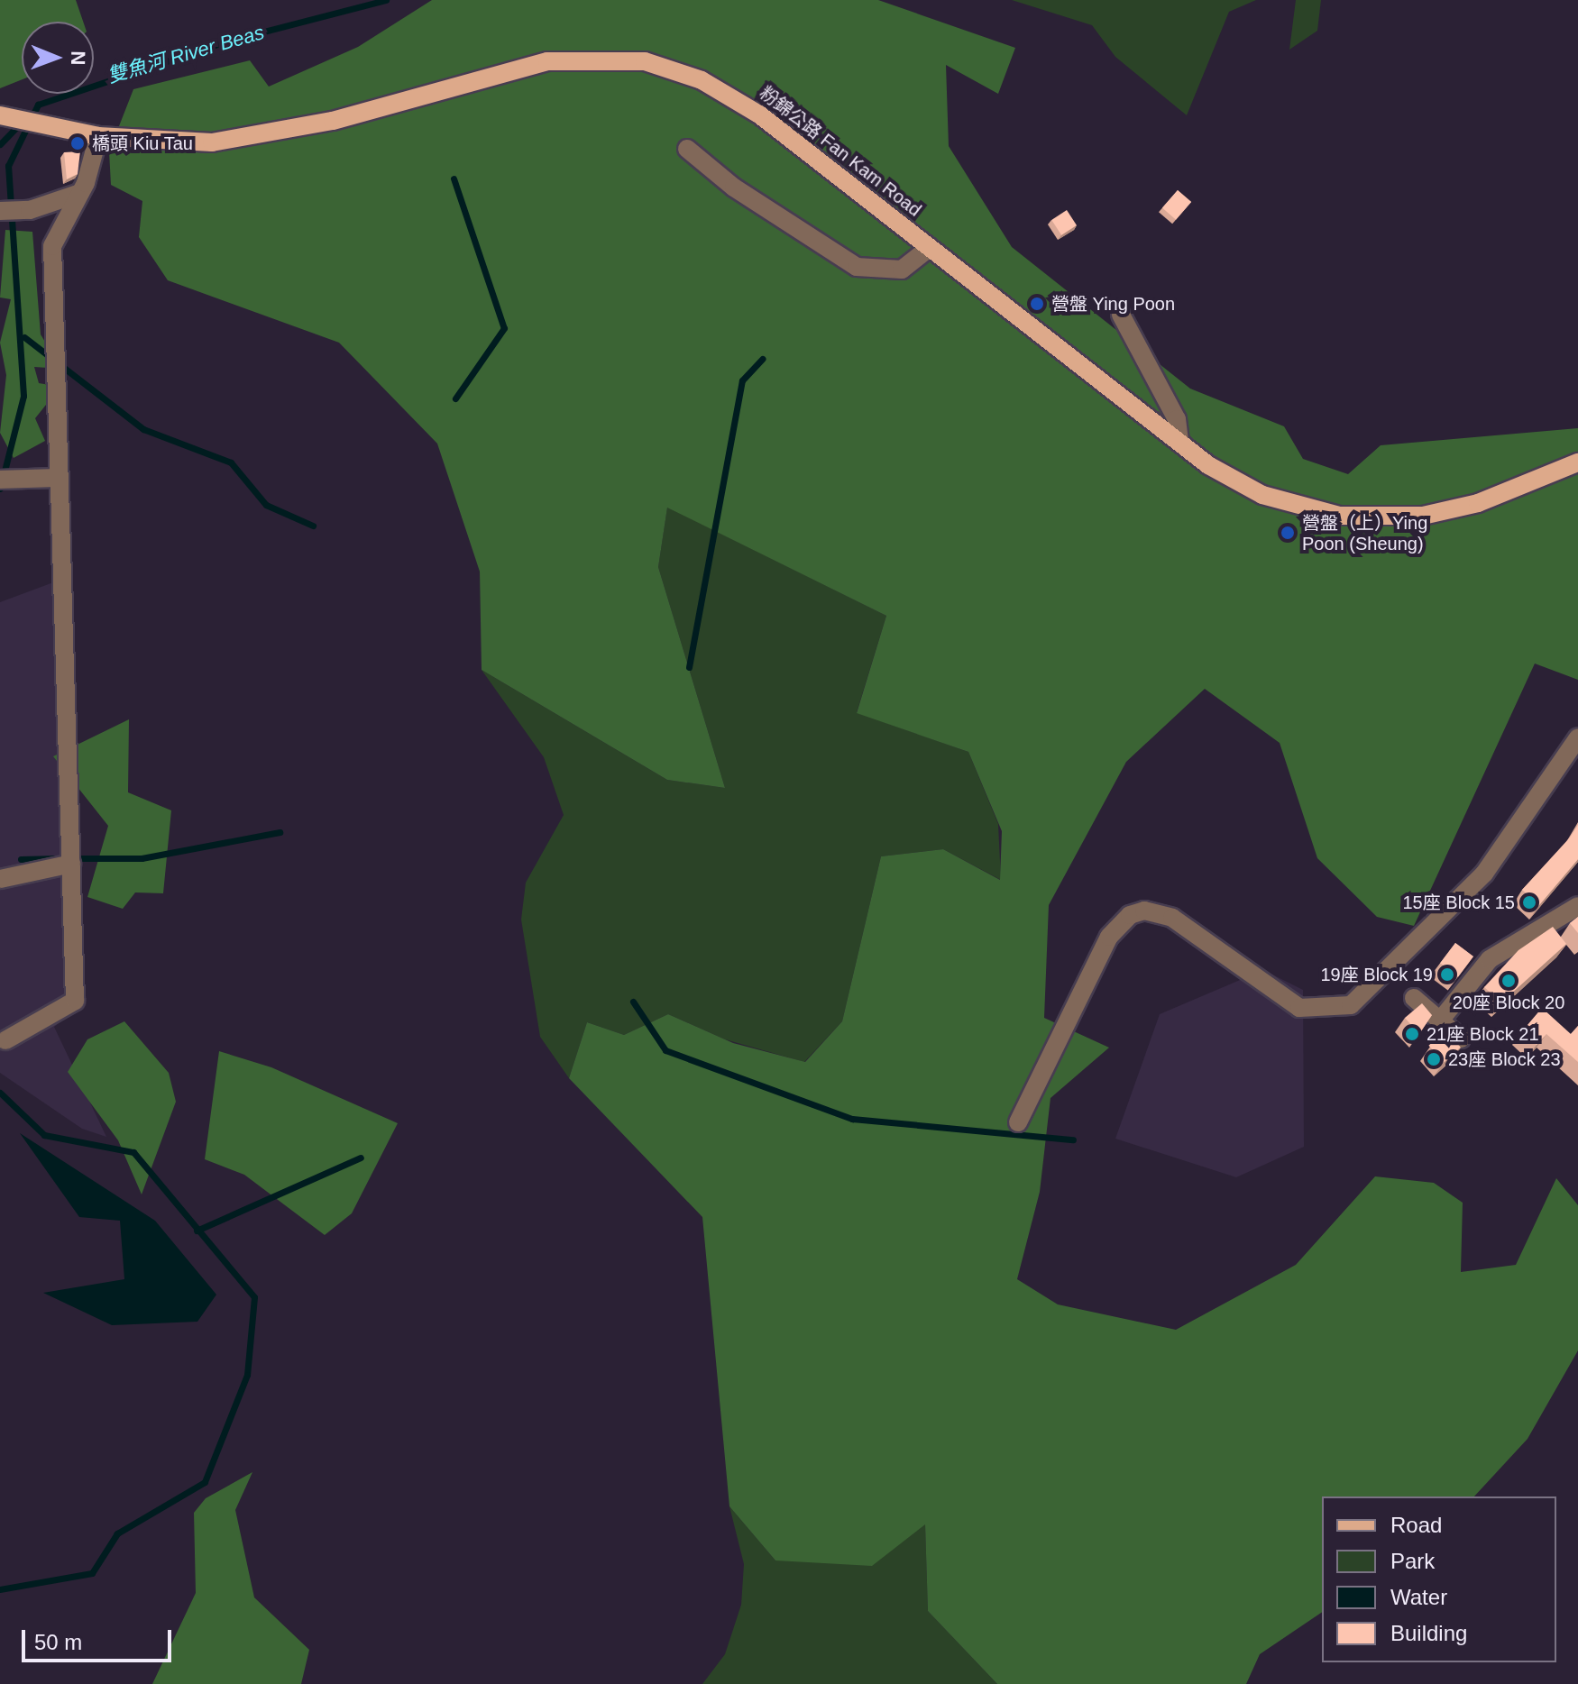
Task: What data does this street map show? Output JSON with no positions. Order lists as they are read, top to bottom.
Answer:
{
  "streets": {
    "main road": ["粉錦公路 Fan Kam Road"]
  },
  "water": ["雙魚河 River Beas"],
  "places": [
    "橋頭 Kiu Tau",
    "營盤 Ying Poon",
    "營盤（上）Ying Poon (Sheung)",
    "15座 Block 15",
    "19座 Block 19",
    "20座 Block 20",
    "21座 Block 21",
    "23座 Block 23"
  ],
  "legend": [
    "Road",
    "Park",
    "Water",
    "Building"
  ],
  "scale_bar": "50 m",
  "north": "right"
}
